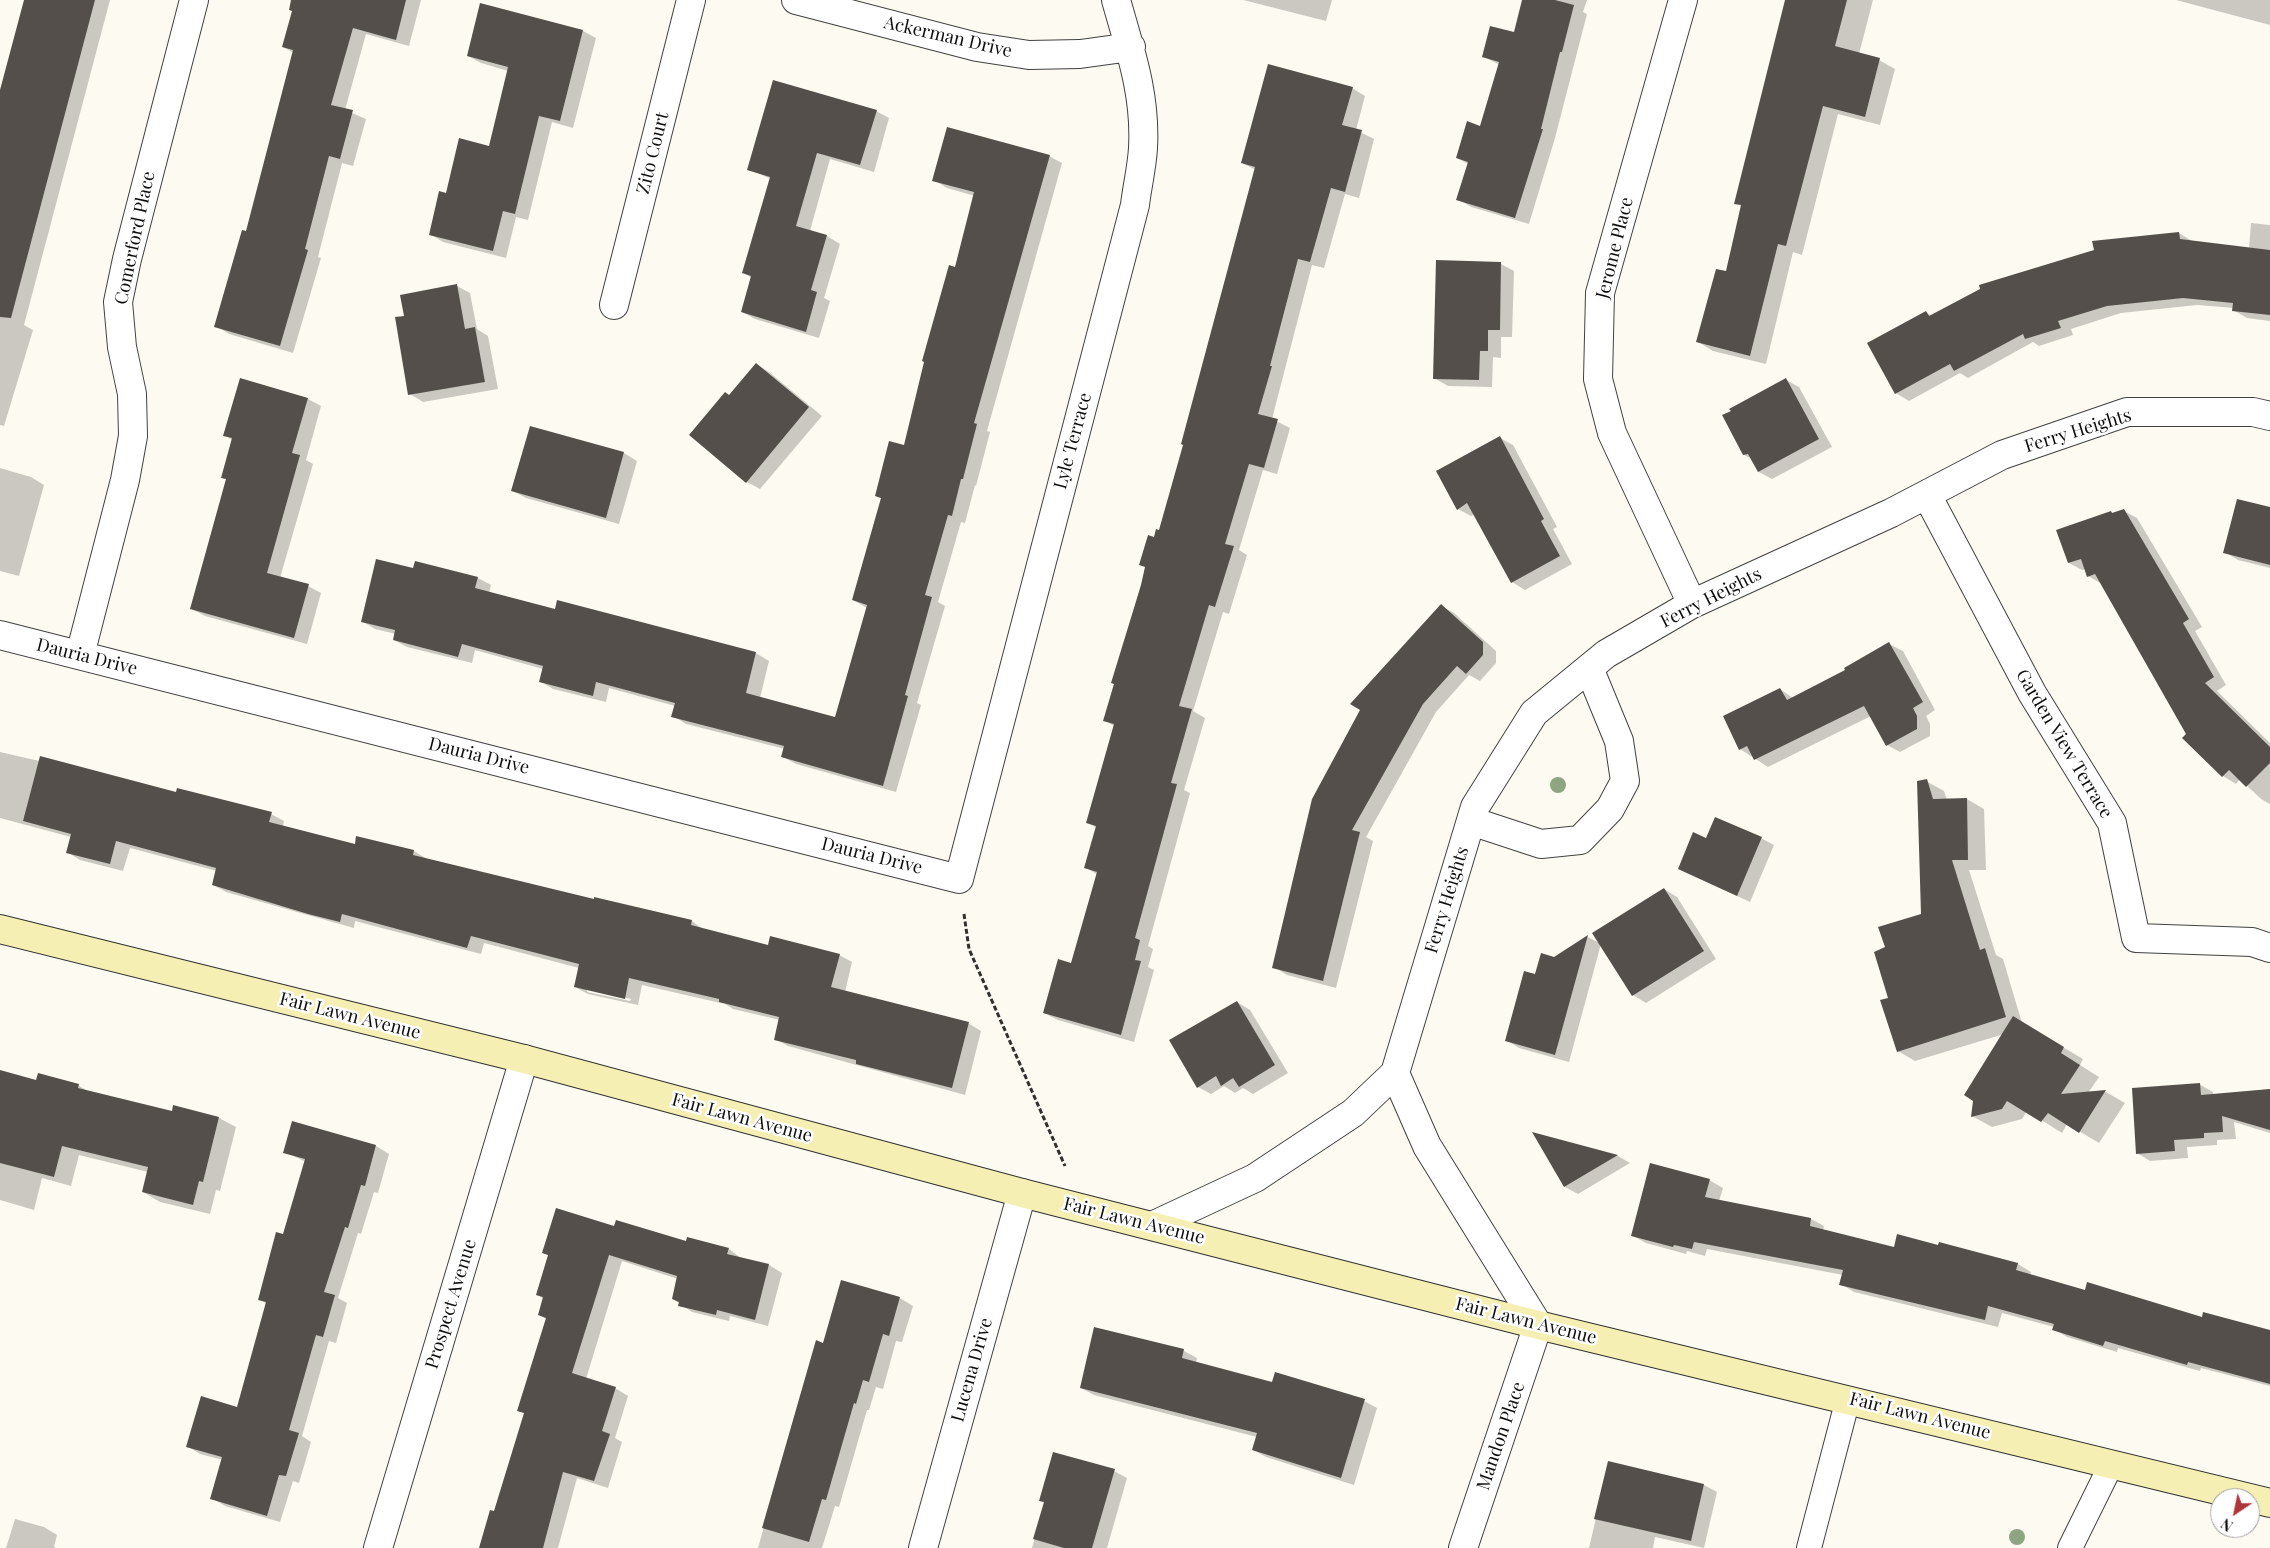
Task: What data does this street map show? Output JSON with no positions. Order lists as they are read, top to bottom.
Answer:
{
  "streets": {
    "main road": ["Fair Lawn Avenue"],
    "street": [
      "Ackerman Drive",
      "Zito Court",
      "Comerford Place",
      "Jerome Place",
      "Ferry Heights",
      "Lyle Terrace",
      "Dauria Drive",
      "Garden View Terrace",
      "Prospect Avenue",
      "Lucena Drive",
      "Mandon Place"
    ]
  },
  "crossings": [
    ["Ackerman Drive", "Lyle Terrace"],
    ["Comerford Place", "Dauria Drive"],
    ["Jerome Place", "Ferry Heights"],
    ["Ferry Heights", "Garden View Terrace"],
    ["Ferry Heights", "Fair Lawn Avenue"],
    ["Lyle Terrace", "Dauria Drive"],
    ["Fair Lawn Avenue", "Prospect Avenue"],
    ["Fair Lawn Avenue", "Lucena Drive"],
    ["Fair Lawn Avenue", "Mandon Place"]
  ],
  "north": "bottom left"
}
